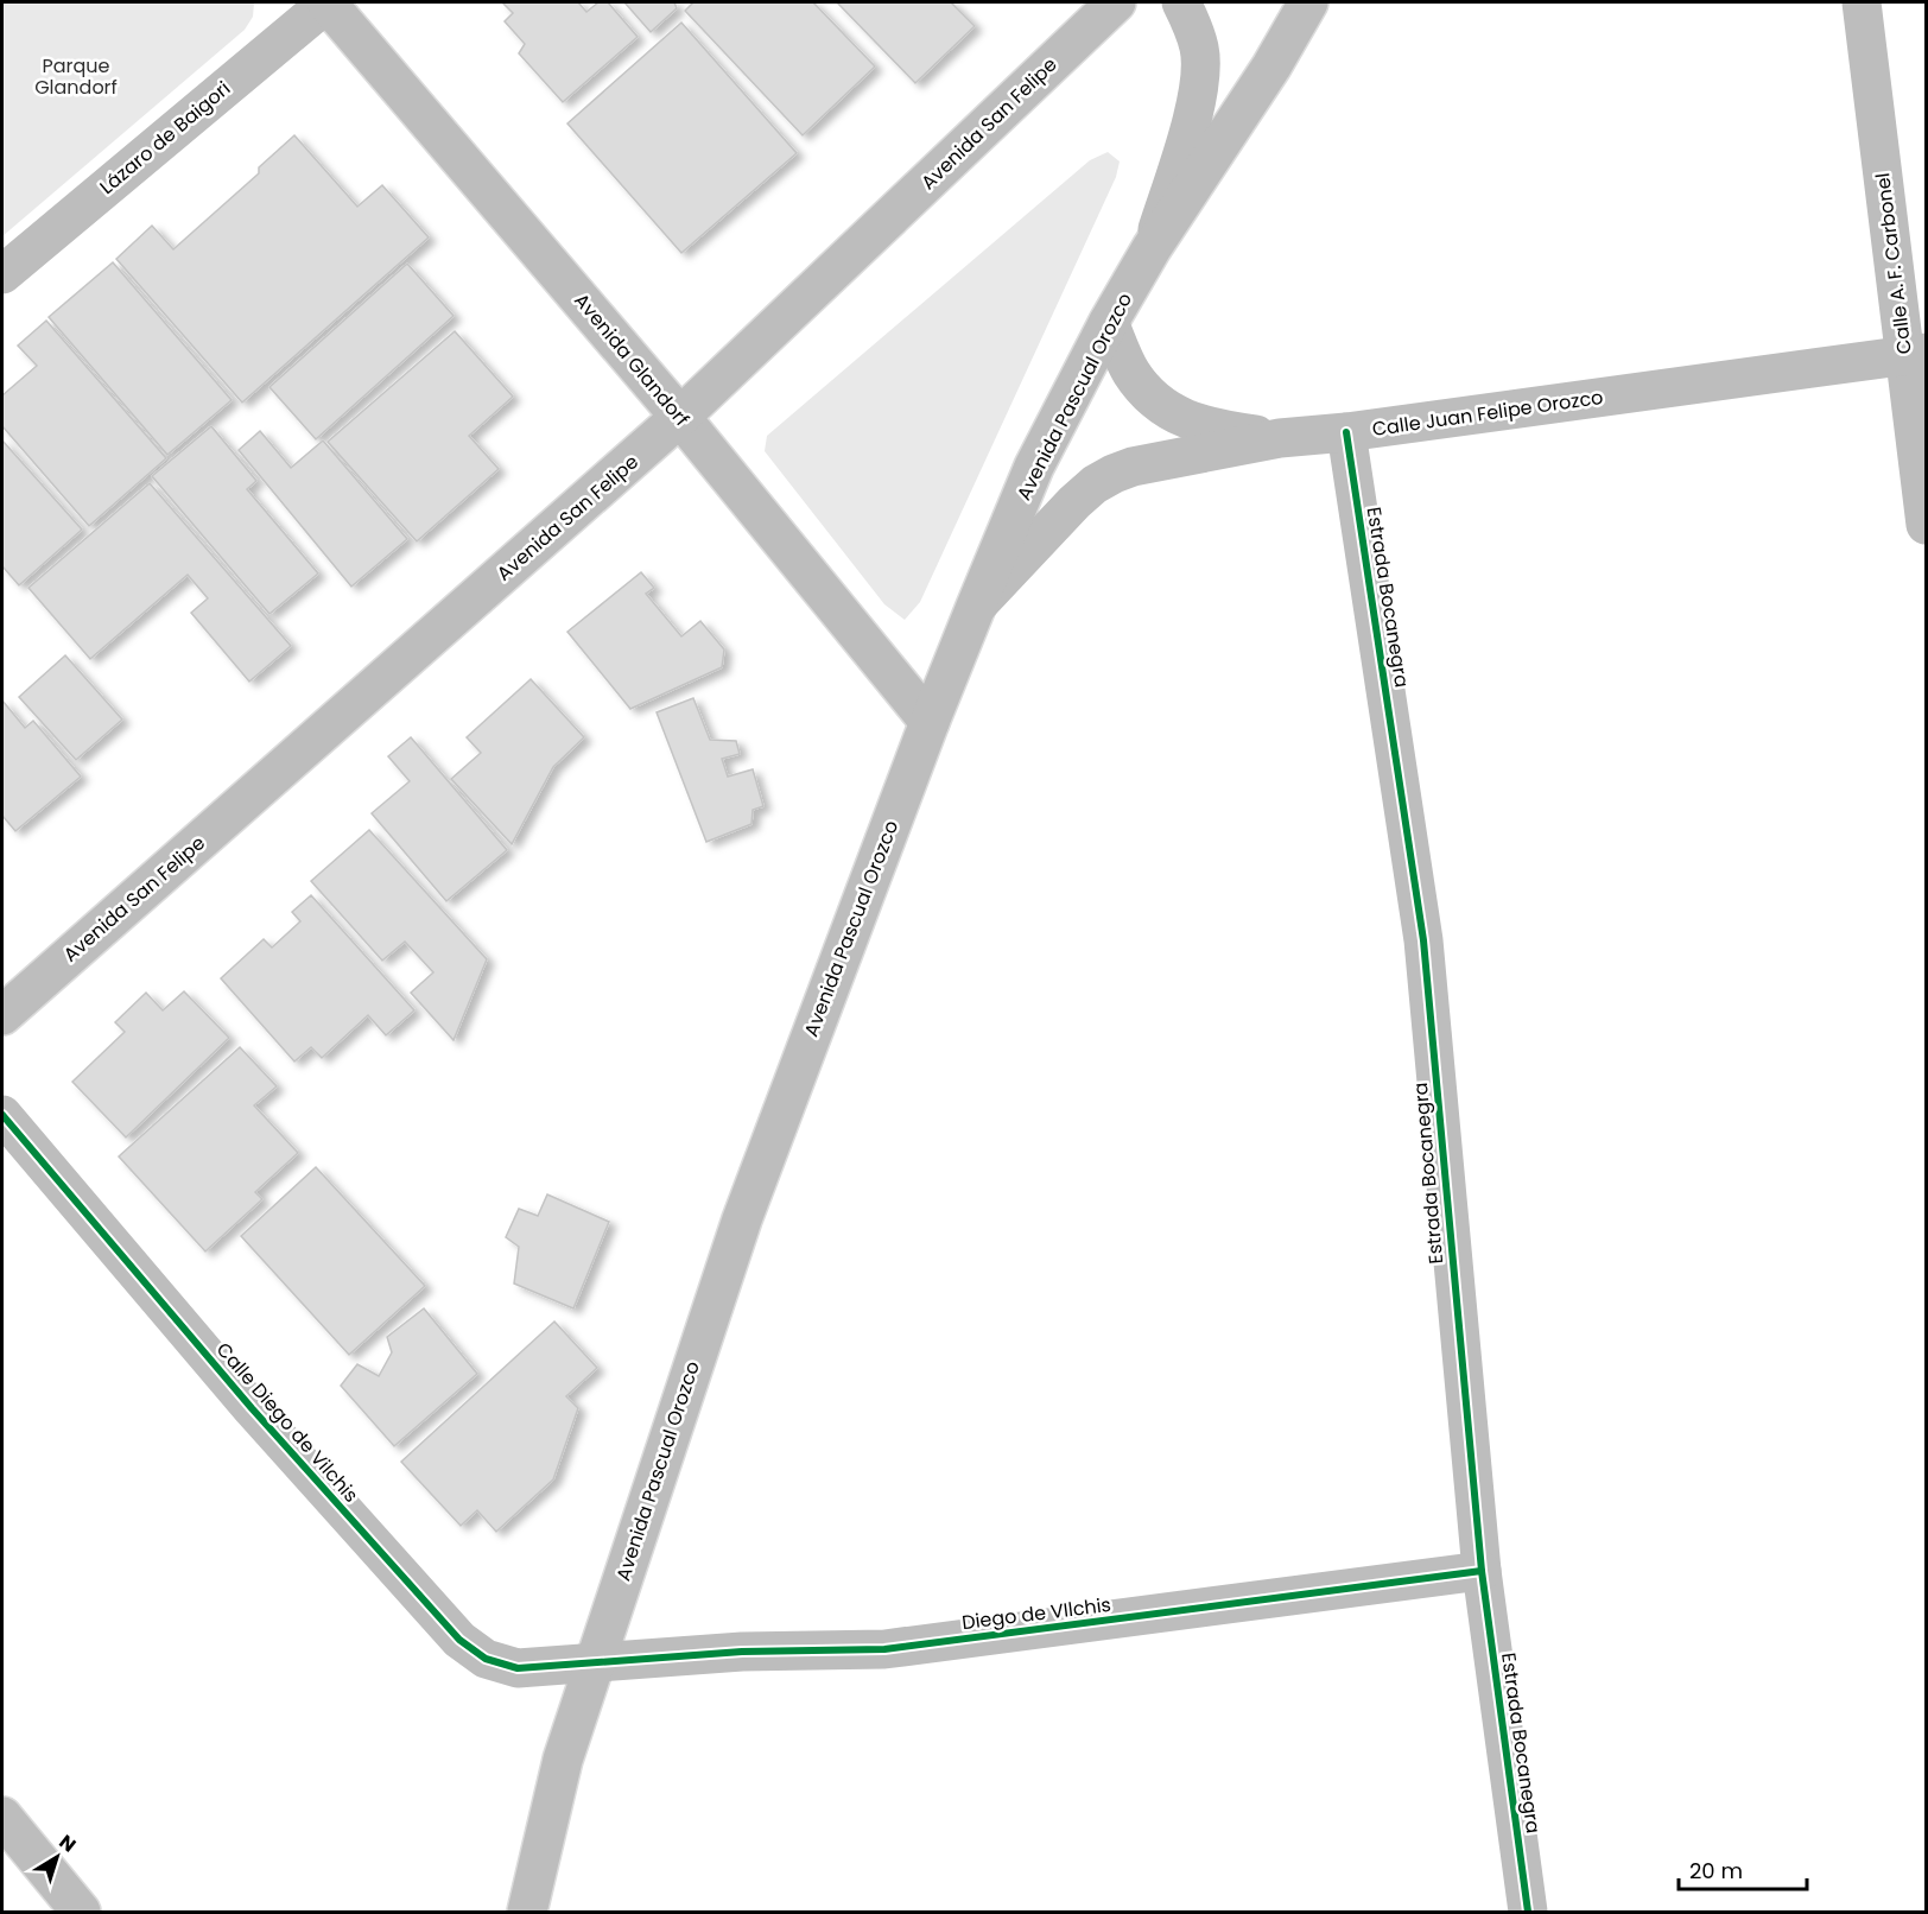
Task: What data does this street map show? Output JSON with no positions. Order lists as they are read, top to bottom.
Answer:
{
  "streets": {
    "street": [
      "Avenida San Felipe",
      "Lázaro de Baigori",
      "Calle A. F. Carbonel",
      "Avenida Glandorf",
      "Avenida Pascual Orozco",
      "Calle Juan Felipe Orozco",
      "Estrada Bocanegra",
      "Calle Diego de Vilchis",
      "Diego de VIlchis"
    ]
  },
  "crossings": [
    ["Avenida San Felipe", "Avenida Glandorf"],
    ["Lázaro de Baigori", "Avenida Glandorf"],
    ["Calle A. F. Carbonel", "Calle Juan Felipe Orozco"],
    ["Avenida Glandorf", "Avenida Pascual Orozco"],
    ["Avenida Pascual Orozco", "Calle Juan Felipe Orozco"],
    ["Avenida Pascual Orozco", "Calle Diego de Vilchis"],
    ["Avenida Pascual Orozco", "Diego de VIlchis"],
    ["Calle Juan Felipe Orozco", "Estrada Bocanegra"],
    ["Estrada Bocanegra", "Diego de VIlchis"],
    ["Calle Diego de Vilchis", "Diego de VIlchis"]
  ],
  "parks": ["Parque Glandorf"],
  "scale_bar": "20 m",
  "north": "top right"
}
